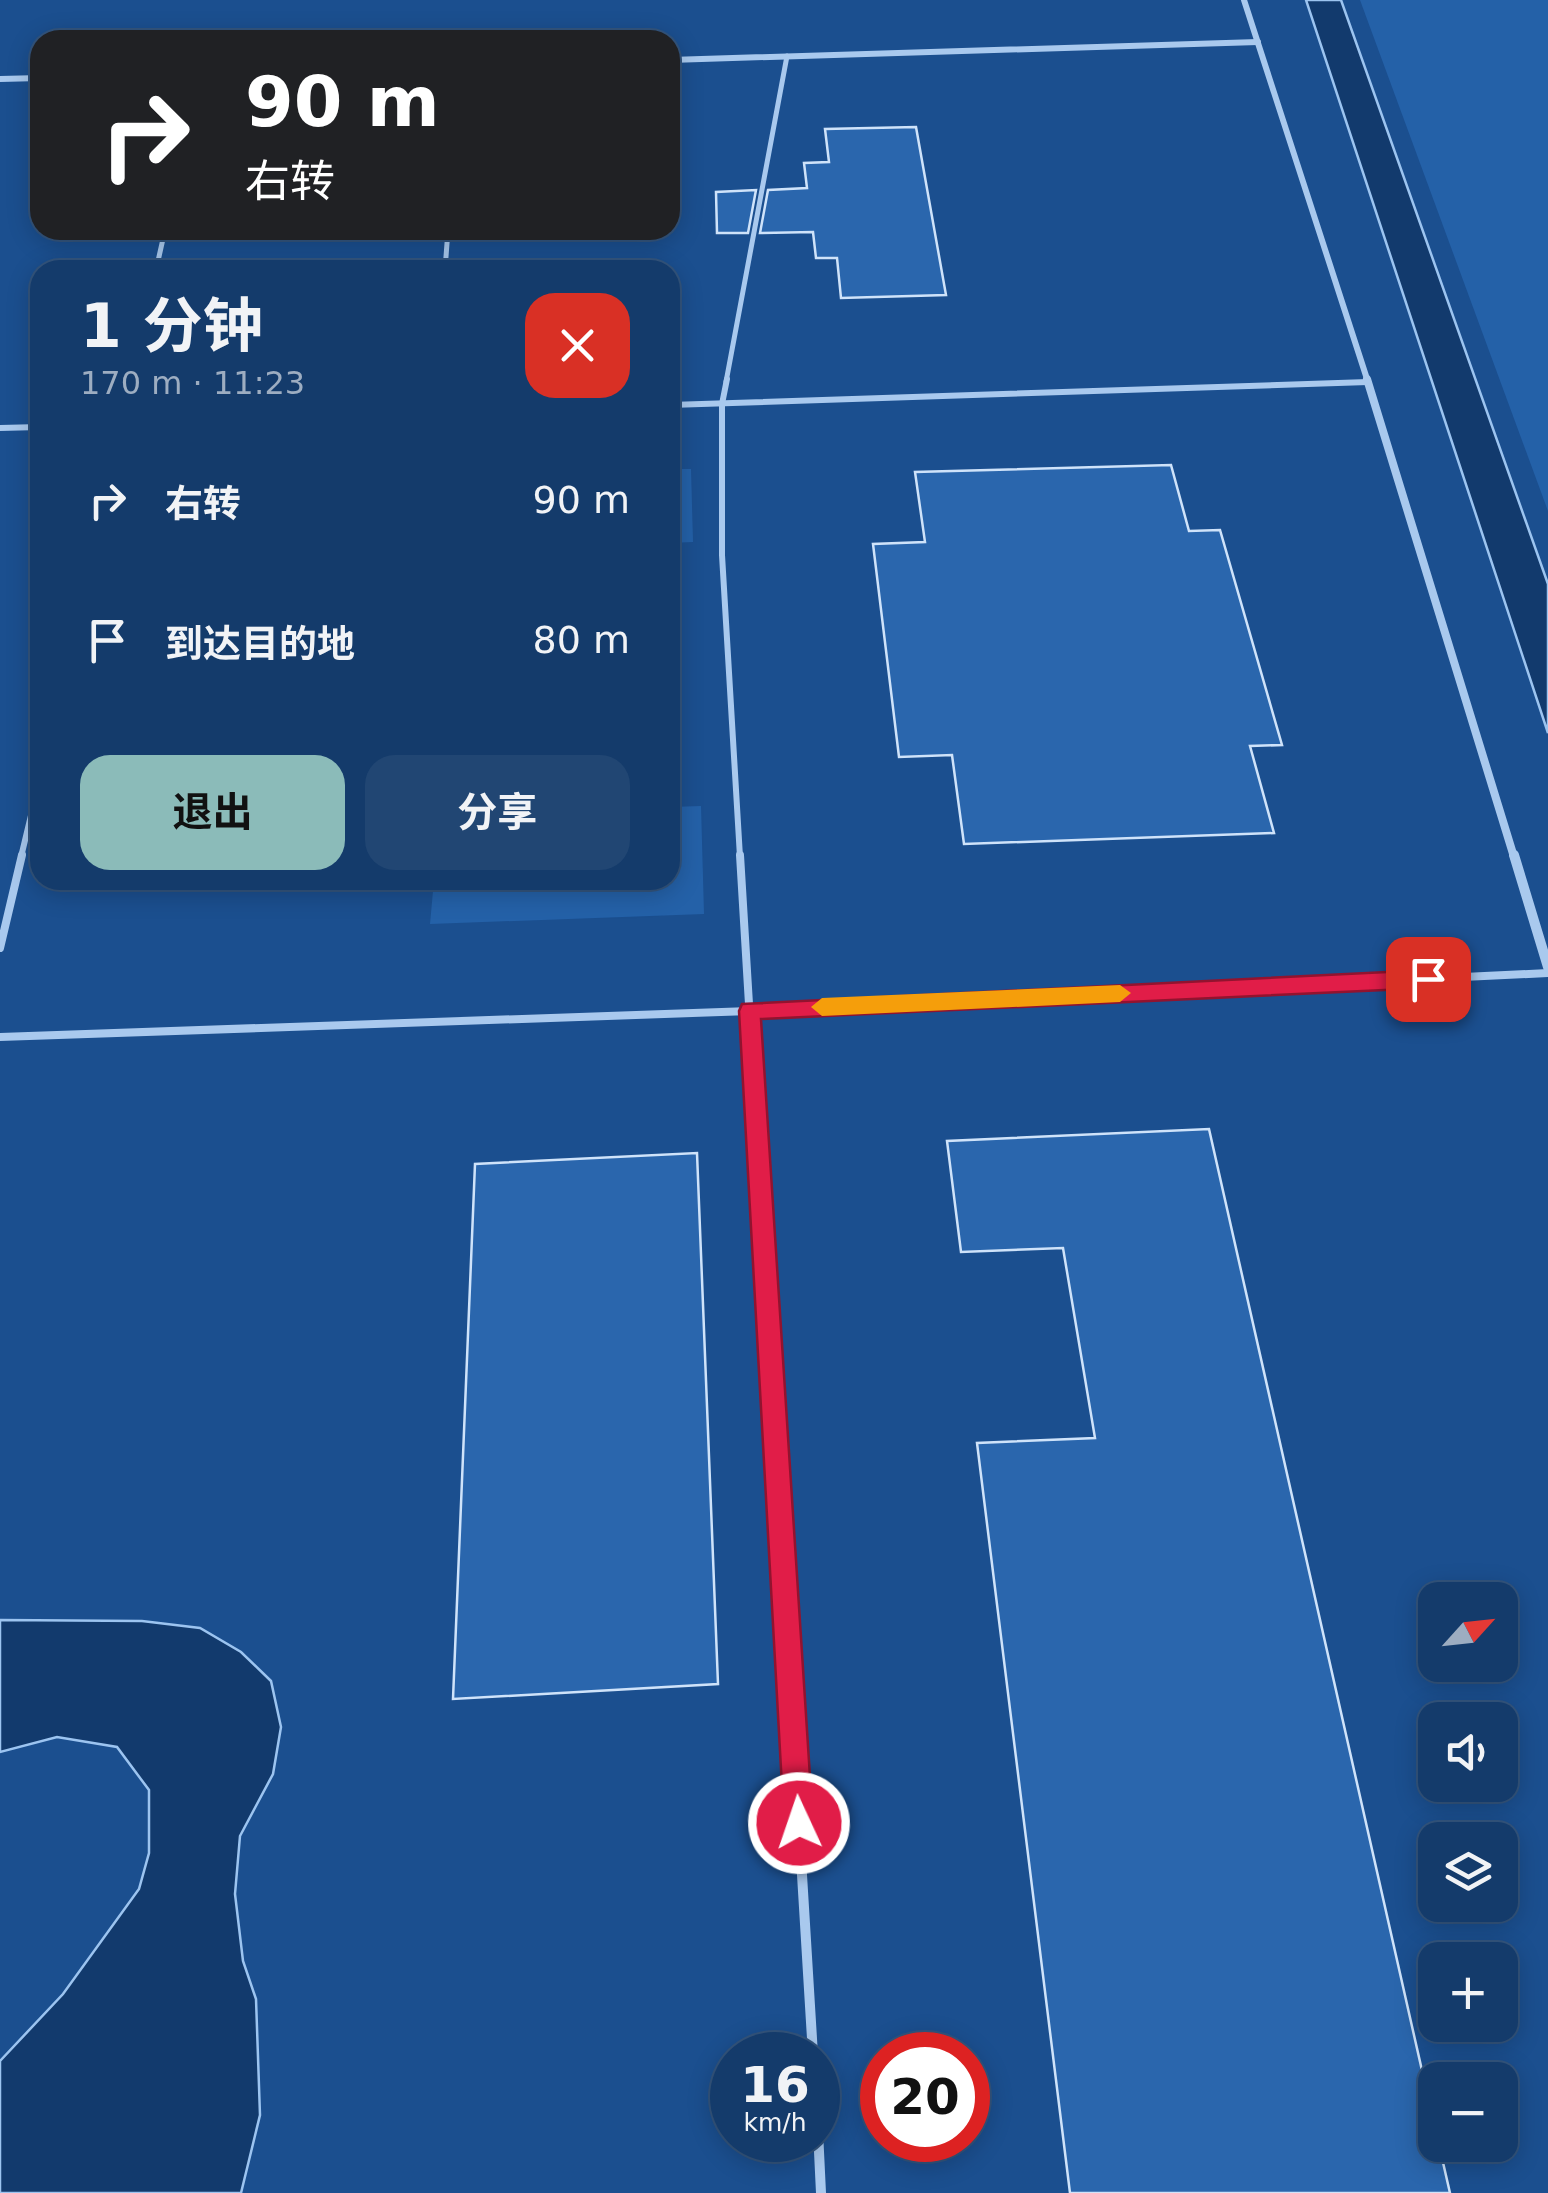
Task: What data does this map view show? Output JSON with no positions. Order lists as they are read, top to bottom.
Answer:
{
  "north": "top right",
  "page": {
    "turn": ["90 m", "右转"],
    "heading": ["1 分钟", "170 m · 11:23"],
    "list": [
      {
        "name": "右转",
        "value": "90 m"
      },
      {
        "name": "到达目的地",
        "value": "80 m"
      }
    ],
    "buttons": ["退出", "分享"],
    "map_buttons": ["+", "−"],
    "speed": "16 km/h",
    "limit": "20"
  }
}
